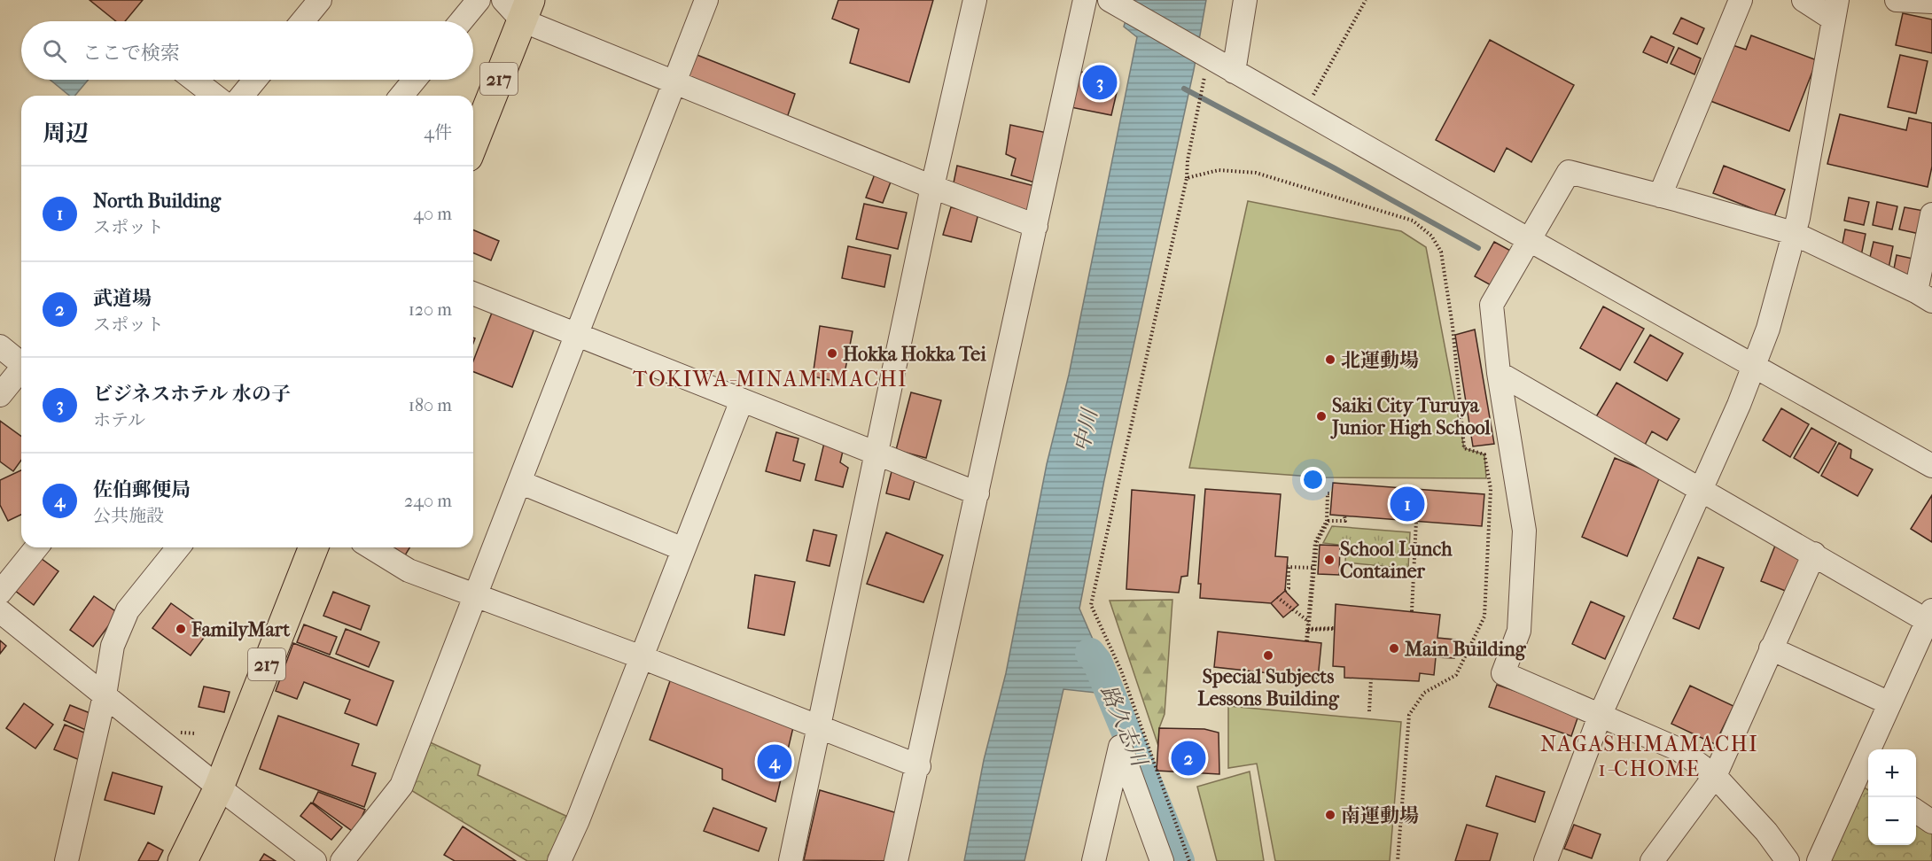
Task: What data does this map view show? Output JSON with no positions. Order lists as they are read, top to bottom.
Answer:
{
  "streets": {
    "highway": ["217"]
  },
  "districts": ["TOKIWA-MINAMIMACHI", "NAGASHIMAMACHI 1-CHOME"],
  "water": ["中川", "路久志川"],
  "places": [
    "Hokka Hokka Tei",
    "北運動場",
    "Saiki City Turuya Junior High School",
    "School Lunch Container",
    "FamilyMart",
    "Main Building",
    "Special Subjects Lessons Building",
    "南運動場"
  ],
  "page": {
    "search": "ここで検索",
    "pins": [
      "3",
      "1",
      "2",
      "4"
    ],
    "heading": ["周辺", "4件"],
    "list": [
      {
        "mark": "1",
        "name": "North Building",
        "note": "スポット",
        "value": "40 m"
      },
      {
        "mark": "2",
        "name": "武道場",
        "note": "スポット",
        "value": "120 m"
      },
      {
        "mark": "3",
        "name": "ビジネスホテル 水の子",
        "note": "ホテル",
        "value": "180 m"
      },
      {
        "mark": "4",
        "name": "佐伯郵便局",
        "note": "公共施設",
        "value": "240 m"
      }
    ],
    "map_buttons": ["+", "−"]
  }
}
